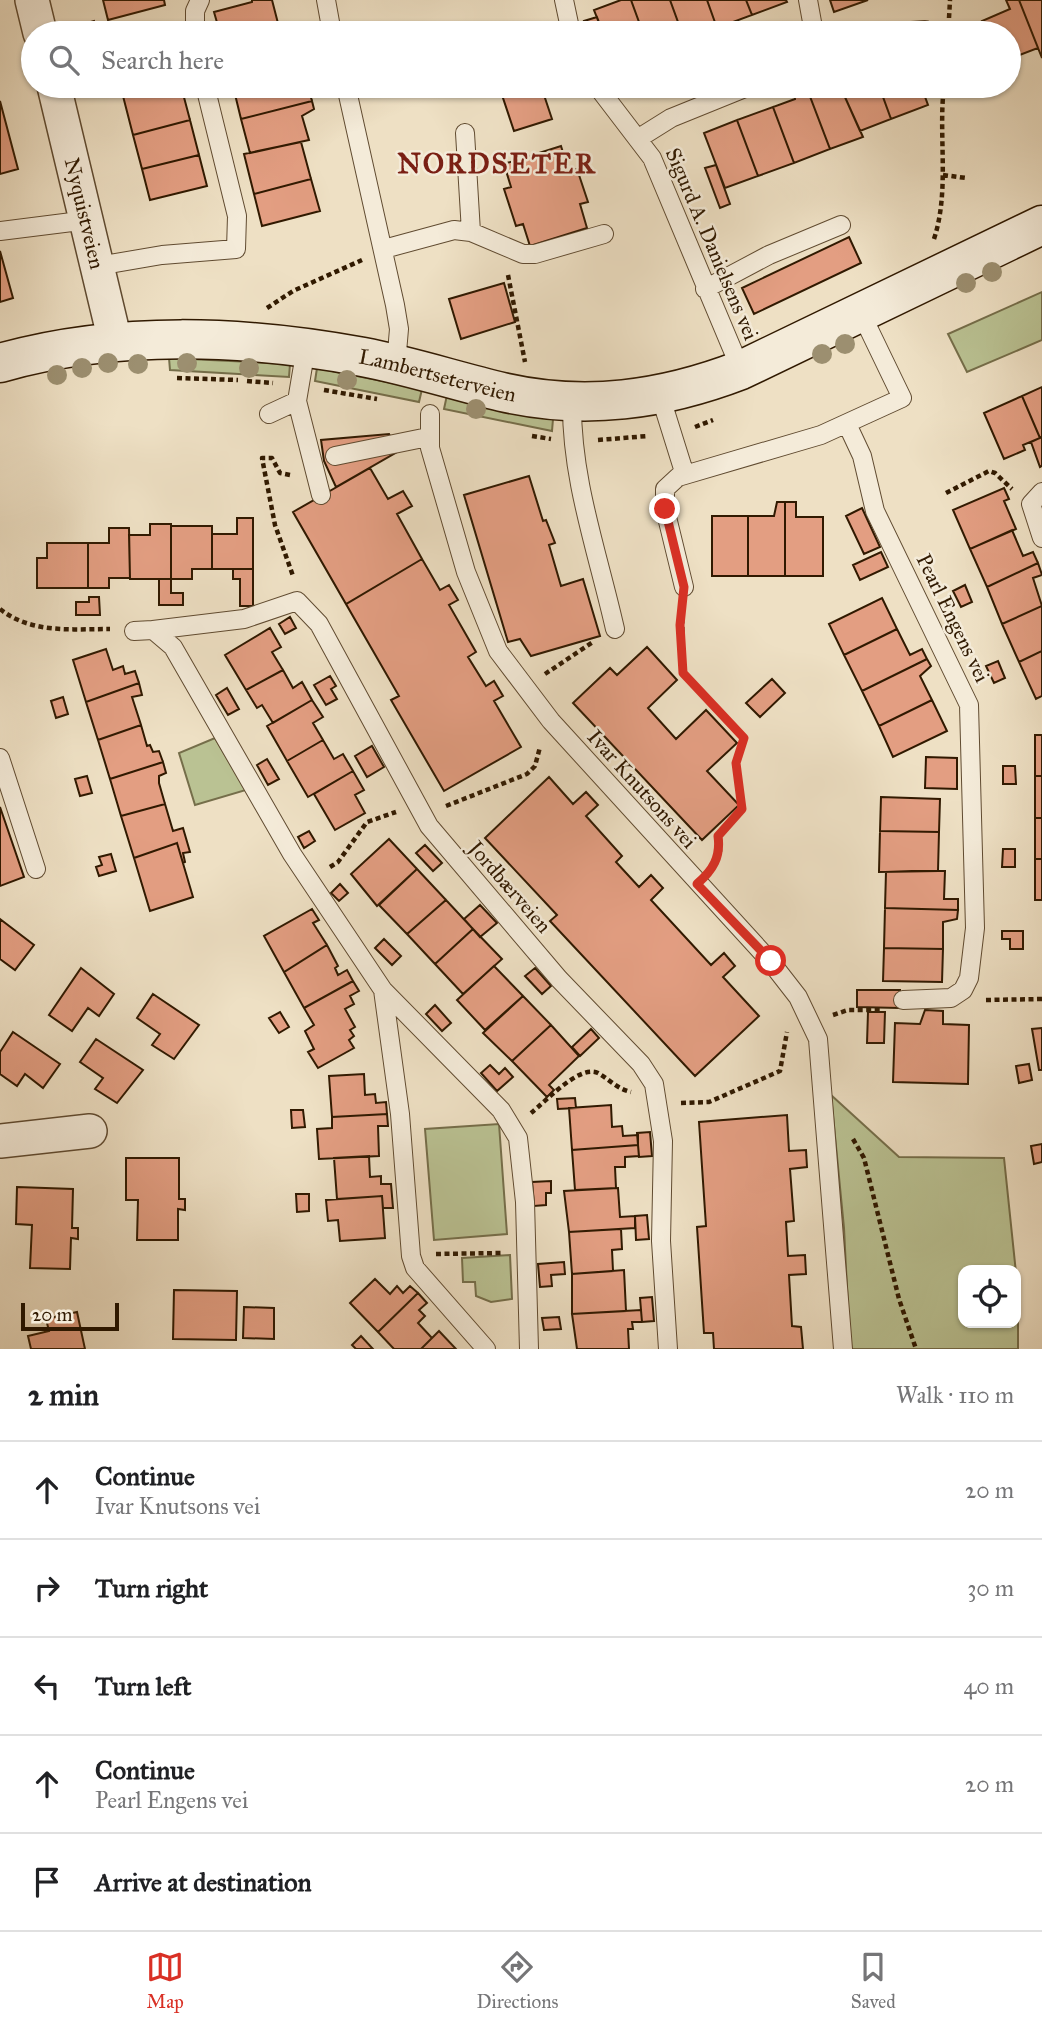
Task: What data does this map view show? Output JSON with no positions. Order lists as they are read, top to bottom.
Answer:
{
  "streets": {
    "main road": ["Lambertseterveien"],
    "street": ["Nyquistveien"],
    "lane": [
      "Sigurd A. Danielsens vei",
      "Pearl Engens vei",
      "Ivar Knutsons vei",
      "Jordbærveien"
    ]
  },
  "crossings": [
    ["Nyquistveien", "Lambertseterveien"],
    ["Sigurd A. Danielsens vei", "Lambertseterveien"]
  ],
  "districts": ["NORDSETER"],
  "scale_bar": "20 m",
  "page": {
    "search": "Search here",
    "scale": "20 m",
    "heading": ["2 min", "Walk · 110 m"],
    "list": [
      ["Continue", "Ivar Knutsons vei", "20 m"],
      ["Turn right", "30 m"],
      ["Turn left", "40 m"],
      ["Continue", "Pearl Engens vei", "20 m"],
      "Arrive at destination"
    ],
    "nav": ["Map", "Directions", "Saved"]
  }
}
